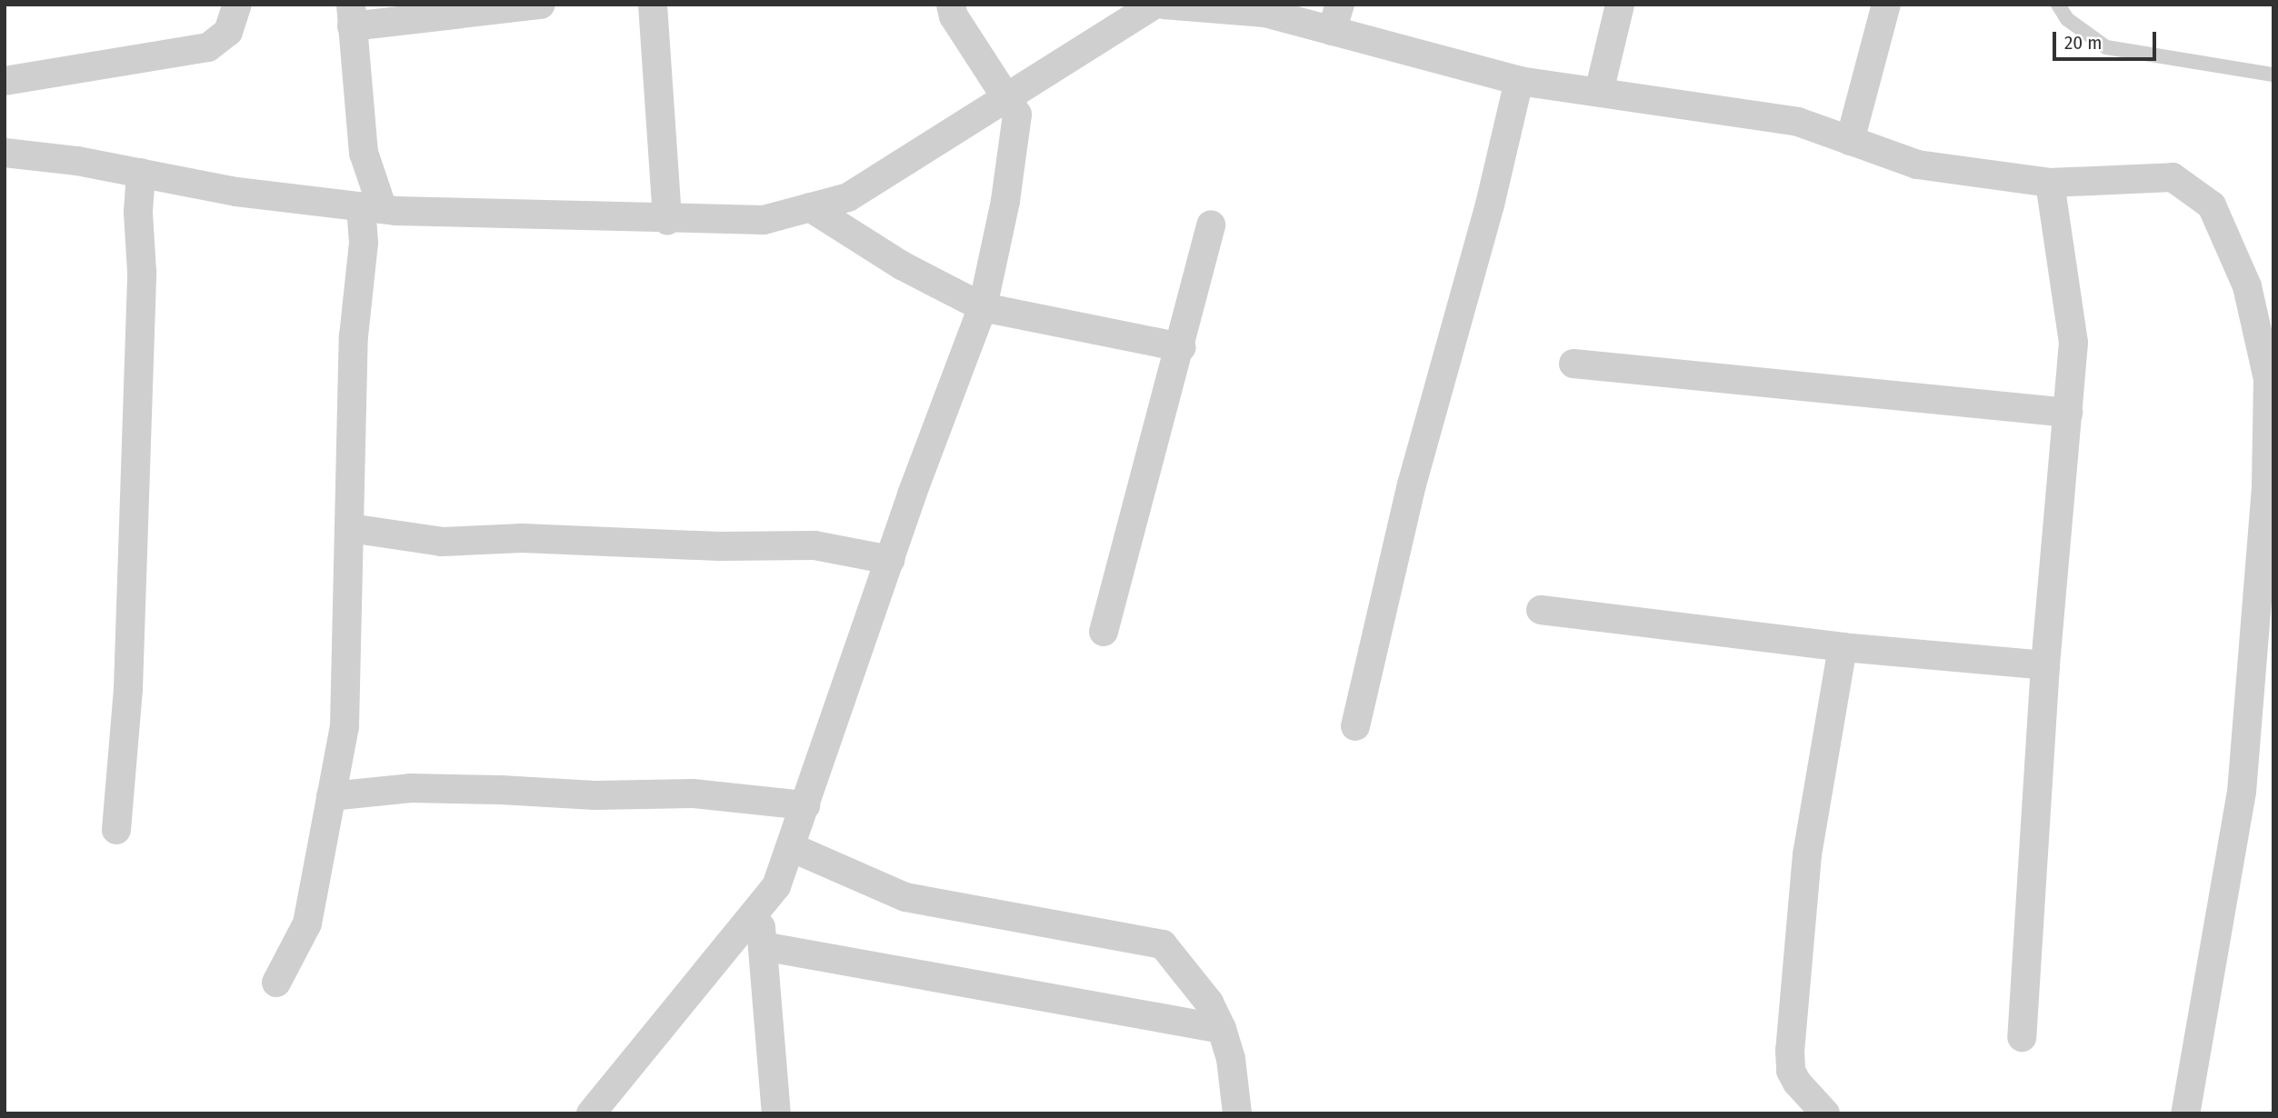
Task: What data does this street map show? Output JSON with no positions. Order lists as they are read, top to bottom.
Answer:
{
  "scale_bar": "20 m"
}
